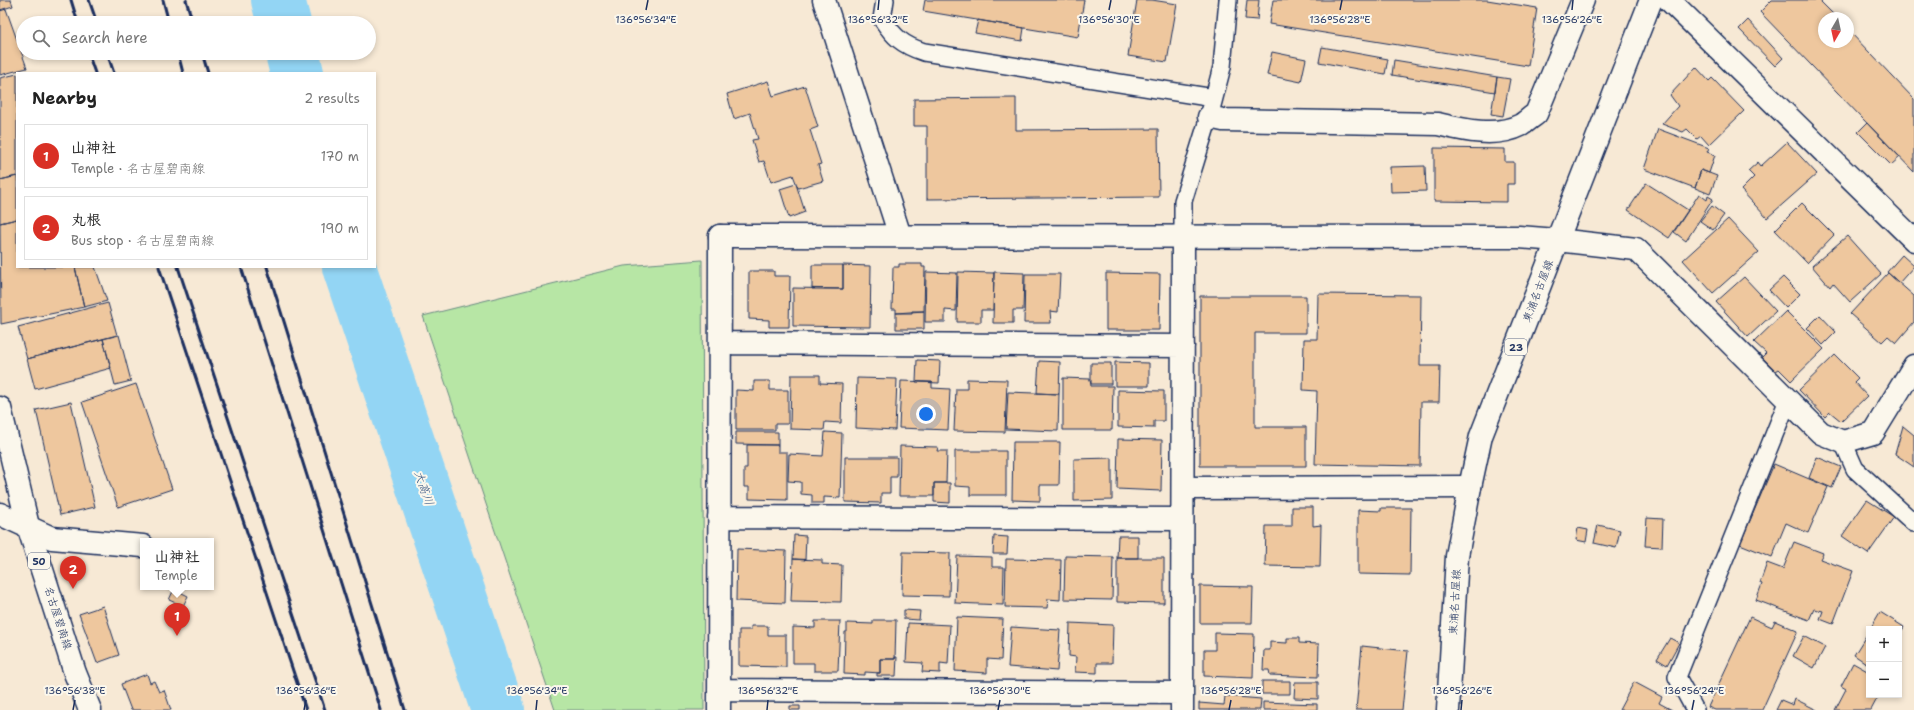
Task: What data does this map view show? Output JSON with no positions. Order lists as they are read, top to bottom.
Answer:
{
  "streets": {
    "street": [
      "東浦名古屋線",
      "23",
      "50",
      "名古屋碧南線"
    ]
  },
  "water": ["大高川"],
  "north": "bottom",
  "page": {
    "search": "Search here",
    "heading": ["Nearby", "2 results"],
    "list": [
      {
        "mark": "1",
        "name": "山神社",
        "note": "Temple · 名古屋碧南線",
        "value": "170 m"
      },
      {
        "mark": "2",
        "name": "丸根",
        "note": "Bus stop · 名古屋碧南線",
        "value": "190 m"
      }
    ],
    "popup": ["山神社", "Temple"],
    "pins": ["2", "1"],
    "map_buttons": ["+", "−"]
  },
  "coordinates": [
    "136°56'34\"E",
    "136°56'32\"E",
    "136°56'30\"E",
    "136°56'28\"E",
    "136°56'26\"E",
    "136°56'38\"E",
    "136°56'36\"E",
    "136°56'24\"E"
  ]
}
